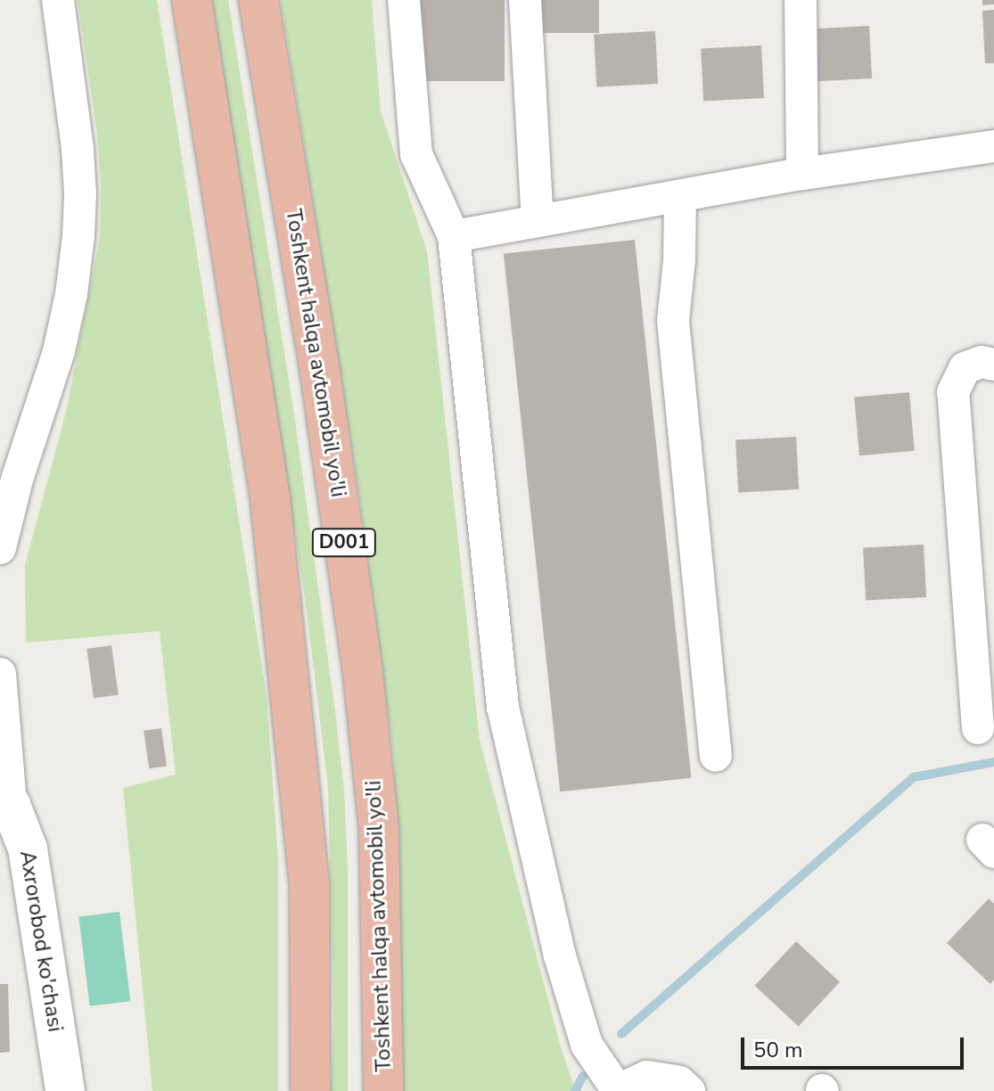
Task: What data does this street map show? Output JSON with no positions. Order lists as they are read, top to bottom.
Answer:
{
  "streets": {
    "highway": ["Toshkent halqa avtomobil yo'li", "D001"],
    "street": ["Axrorobod ko'chasi"]
  },
  "scale_bar": "50 m"
}
